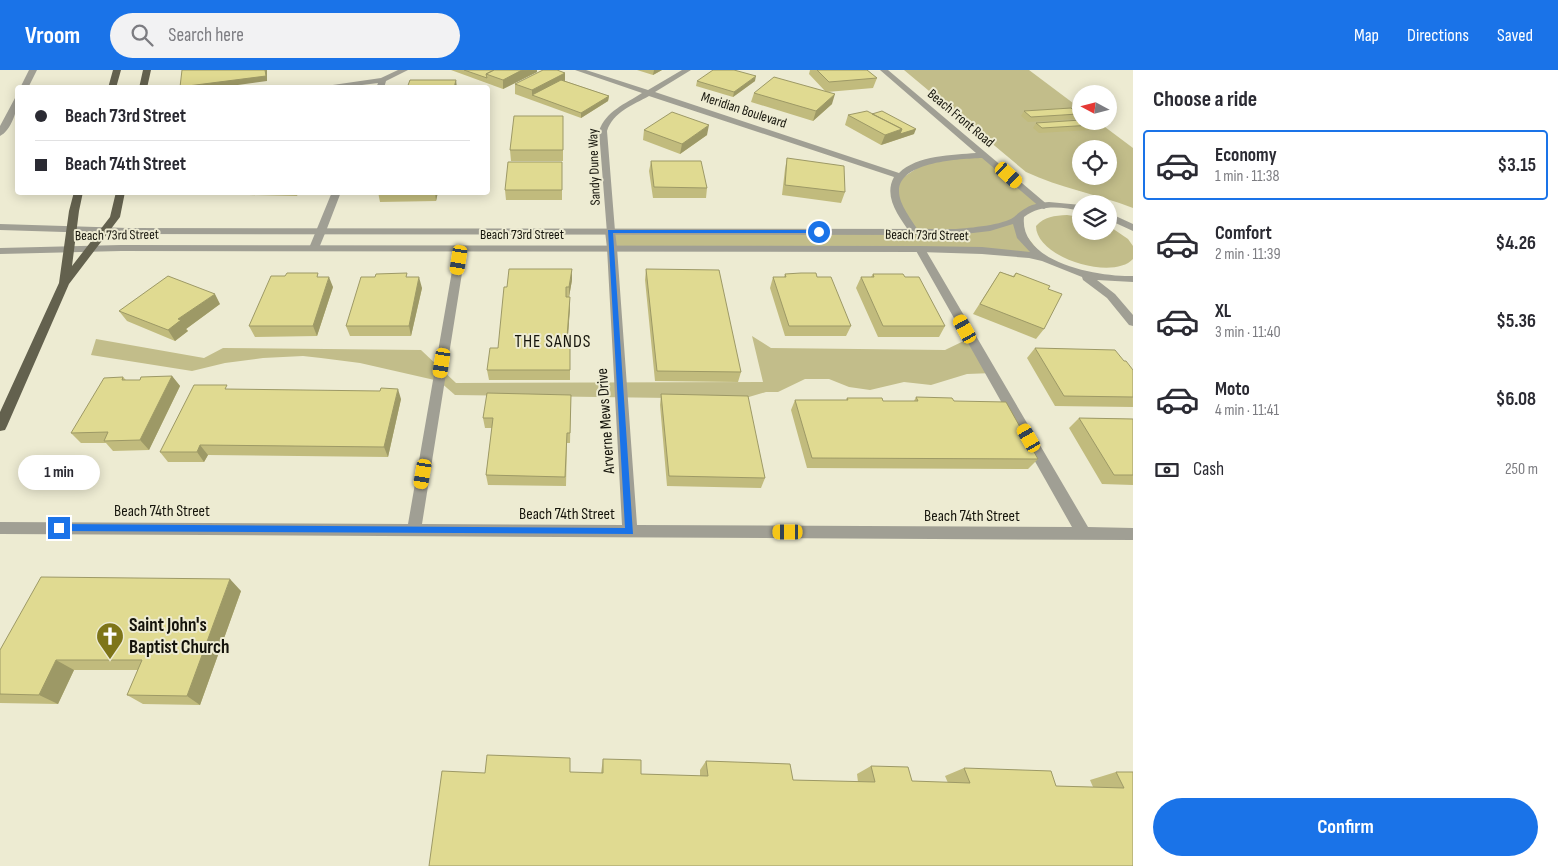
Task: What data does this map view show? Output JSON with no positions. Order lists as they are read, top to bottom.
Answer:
{
  "streets": {
    "street": [
      "Meridian Boulevard",
      "Beach Front Road",
      "Sandy Dune Way",
      "Beach 73rd Street",
      "Arverne Mews Drive",
      "Beach 74th Street"
    ]
  },
  "crossings": [
    ["Meridian Boulevard", "Sandy Dune Way"],
    ["Beach Front Road", "Beach 73rd Street"],
    ["Sandy Dune Way", "Beach 73rd Street"],
    ["Sandy Dune Way", "Arverne Mews Drive"],
    ["Beach 73rd Street", "Arverne Mews Drive"],
    ["Arverne Mews Drive", "Beach 74th Street"]
  ],
  "districts": ["THE SANDS"],
  "places": {
    "church": ["Saint John's Baptist Church"]
  },
  "north": "left",
  "page": {
    "header": "Vroom",
    "search": "Search here",
    "nav": ["Map", "Directions", "Saved"],
    "heading": "Choose a ride",
    "banner": ["Beach 73rd Street", "Beach 74th Street"],
    "list": [
      {
        "name": "Economy",
        "note": "1 min · 11:38",
        "value": "$3.15"
      },
      {
        "name": "Comfort",
        "note": "2 min · 11:39",
        "value": "$4.26"
      },
      {
        "name": "XL",
        "note": "3 min · 11:40",
        "value": "$5.36"
      },
      {
        "name": "Moto",
        "note": "4 min · 11:41",
        "value": "$6.08"
      }
    ],
    "pay": ["Cash", "250 m"],
    "bubble": "1 min",
    "buttons": "Confirm"
  }
}
